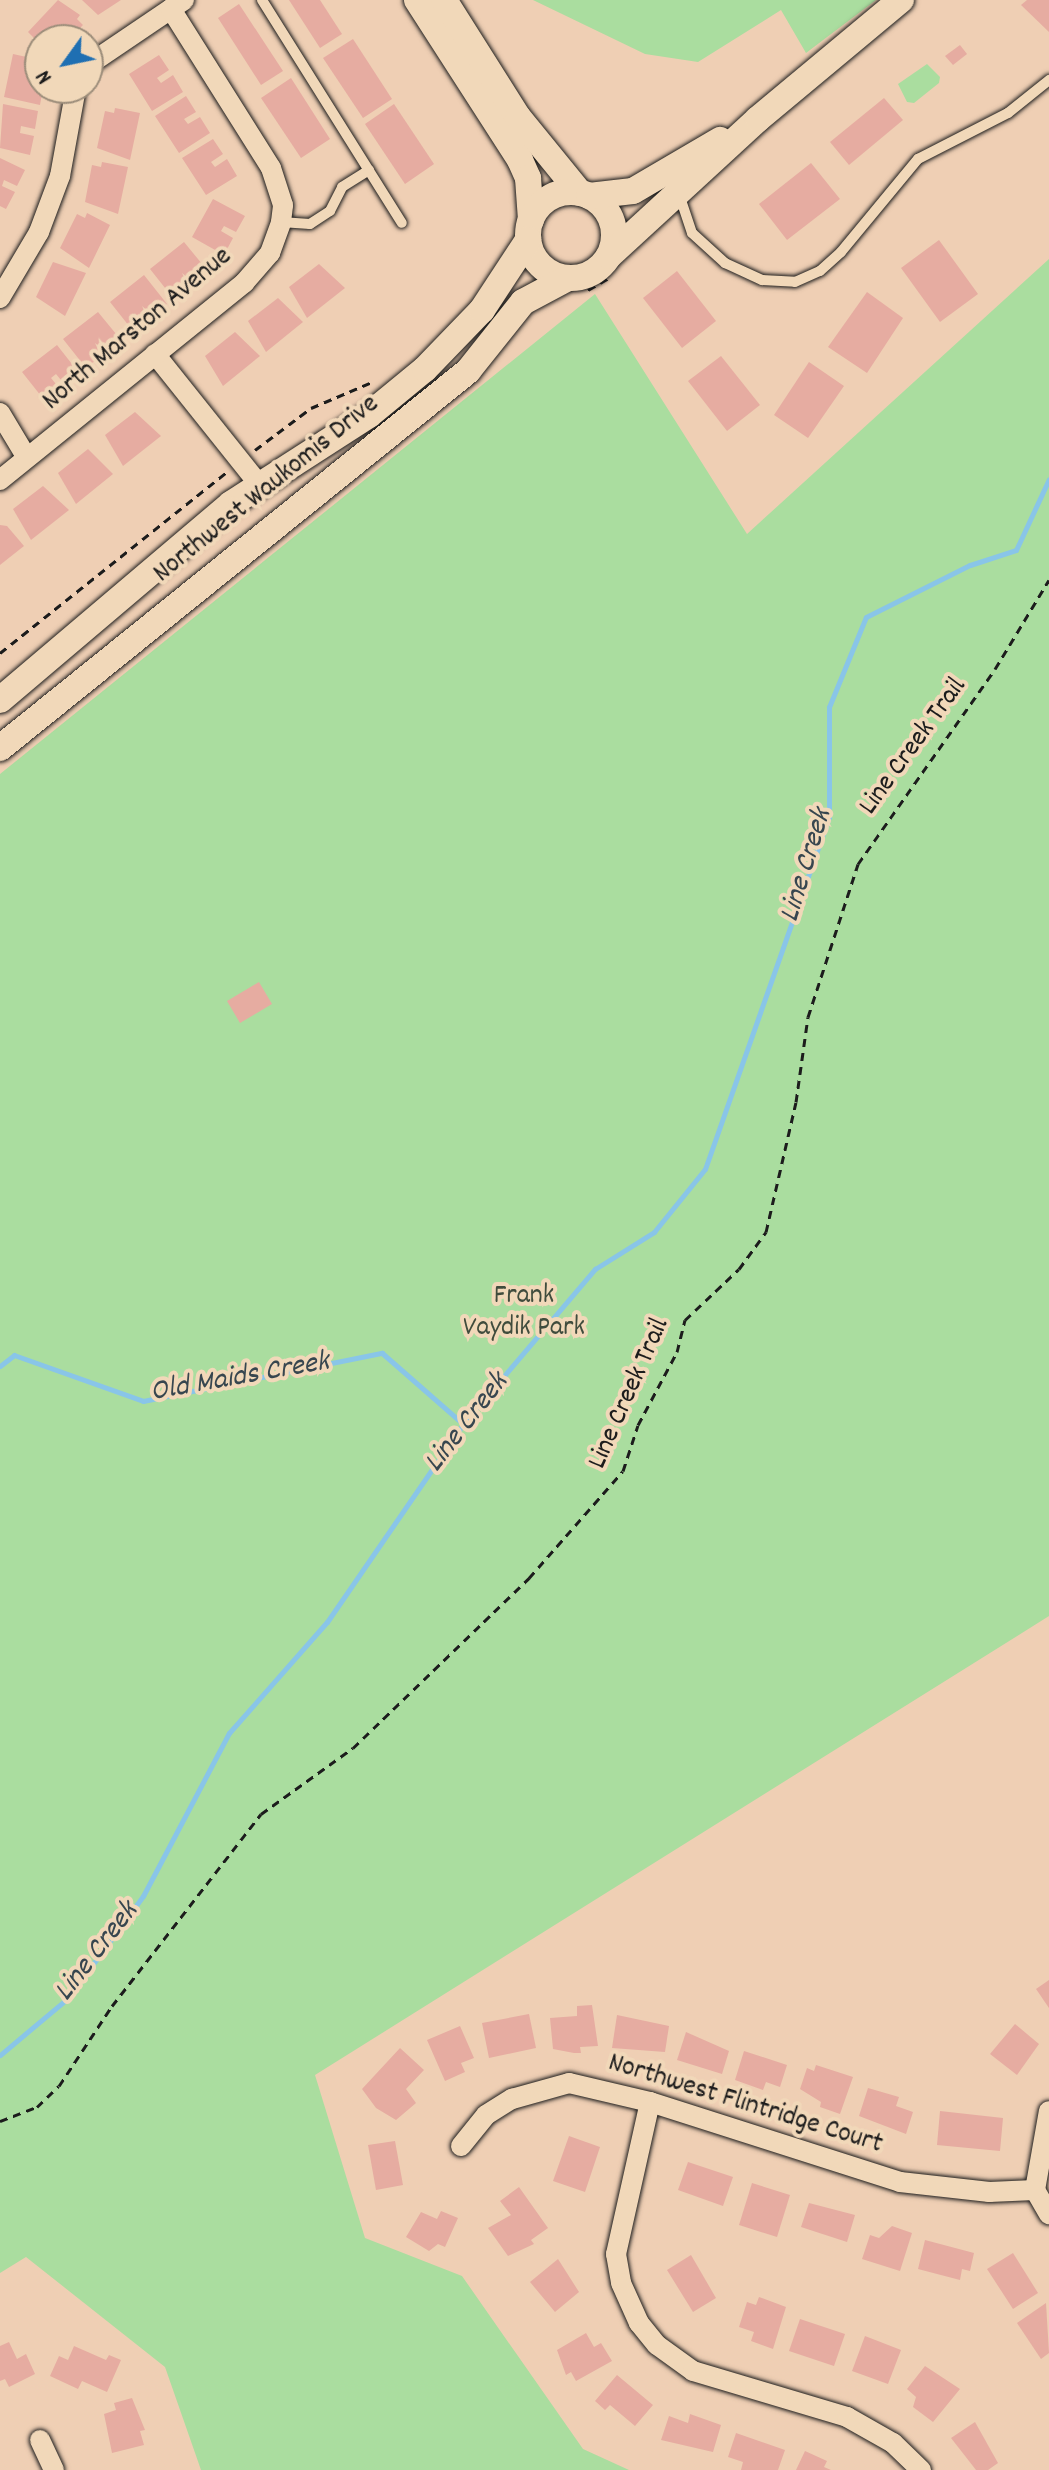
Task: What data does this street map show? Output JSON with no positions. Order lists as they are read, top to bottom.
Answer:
{
  "streets": {
    "main road": ["Northwest Waukomis Drive"],
    "street": ["North Marston Avenue", "Northwest Flintridge Court"],
    "path": ["Line Creek Trail"]
  },
  "water": ["Line Creek", "Old Maids Creek"],
  "parks": ["Frank Vaydik Park"],
  "north": "bottom left"
}
